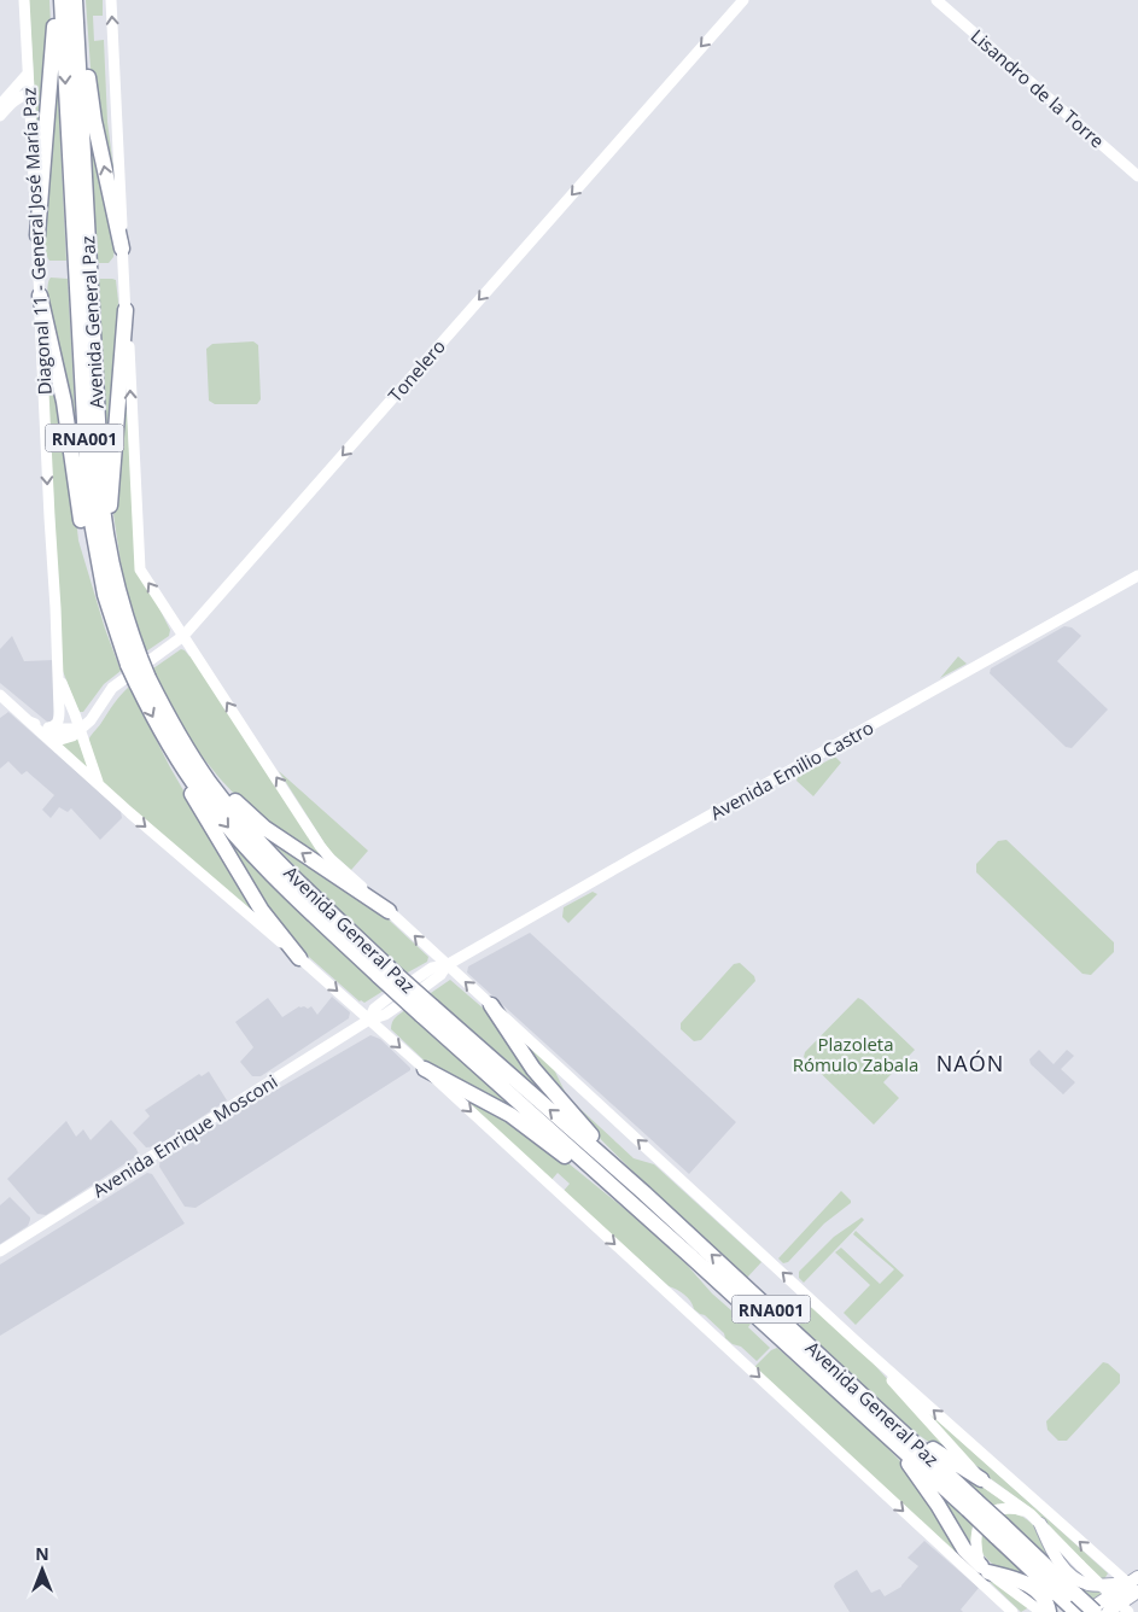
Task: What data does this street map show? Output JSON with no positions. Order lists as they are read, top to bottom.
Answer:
{
  "streets": {
    "highway": ["Avenida General Paz", "RNA001"],
    "street": [
      "Lisandro de la Torre",
      "Diagonal 11 - General José María Paz",
      "Tonelero",
      "Avenida Emilio Castro",
      "Avenida Enrique Mosconi"
    ]
  },
  "crossings": [
    ["Avenida General Paz", "Tonelero"],
    ["Avenida General Paz", "Avenida Emilio Castro"]
  ],
  "one_way": ["Diagonal 11 - General José María Paz", "Tonelero"],
  "districts": ["NAÓN"],
  "parks": ["Plazoleta Rómulo Zabala"],
  "north": "top"
}
